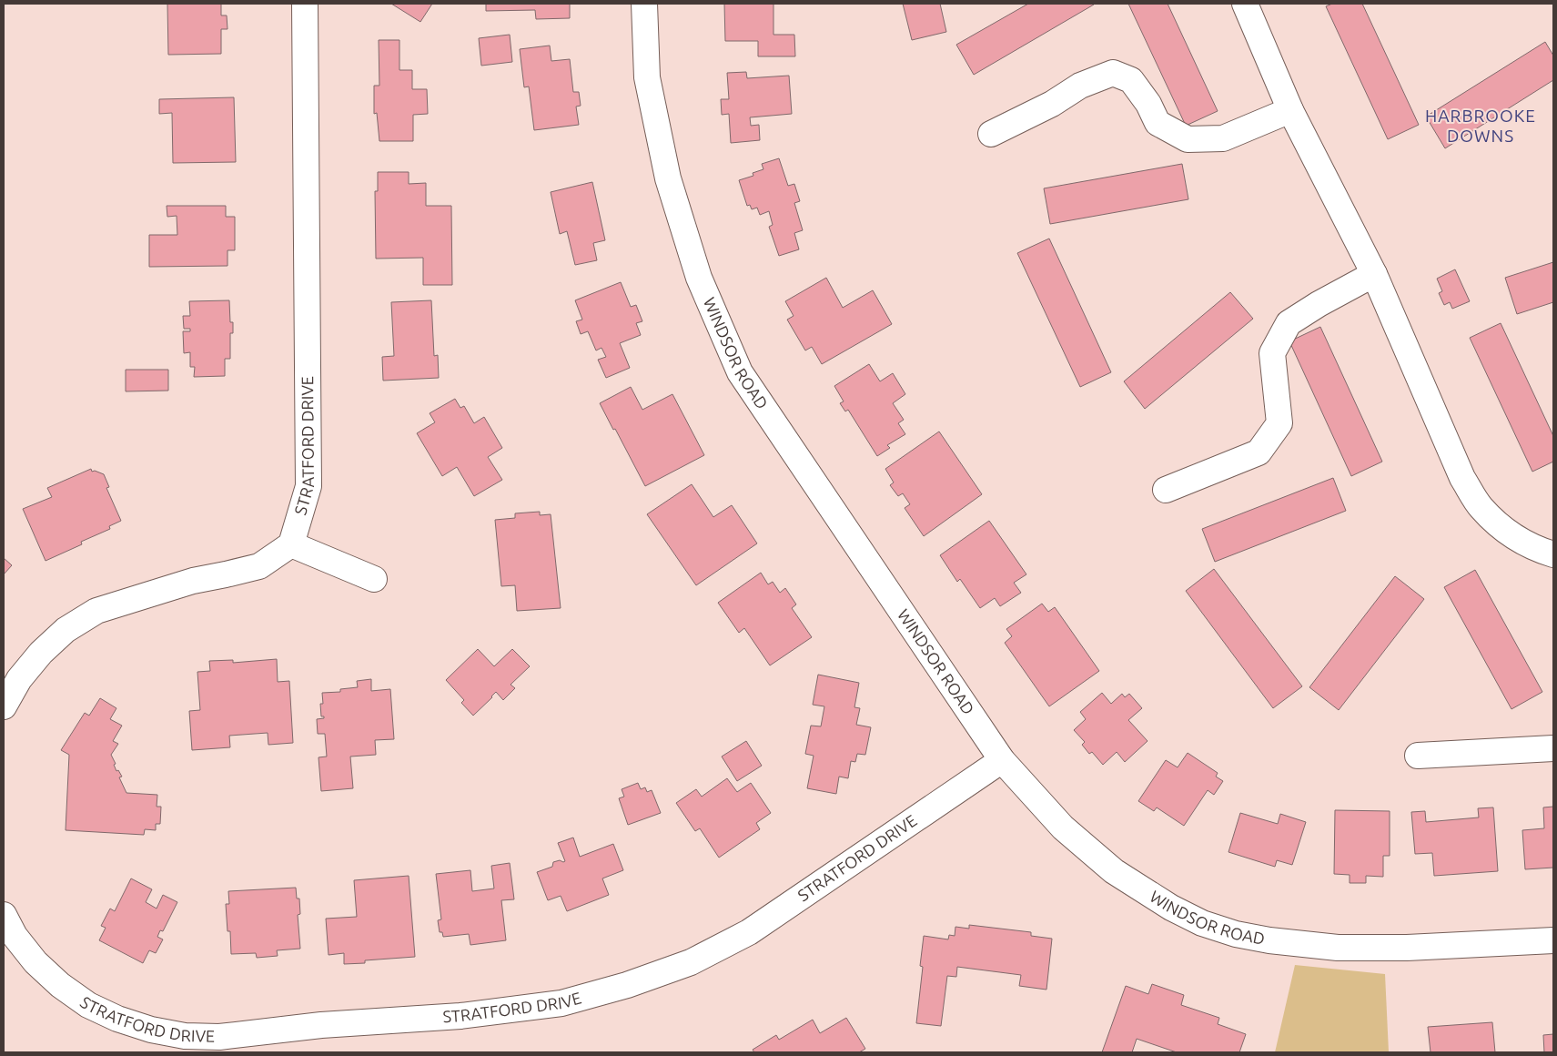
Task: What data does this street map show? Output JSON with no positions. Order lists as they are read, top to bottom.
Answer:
{
  "streets": {
    "street": ["WINDSOR ROAD", "STRATFORD DRIVE"]
  },
  "crossings": [
    ["WINDSOR ROAD", "STRATFORD DRIVE"]
  ],
  "districts": ["HARBROOKE DOWNS"]
}
